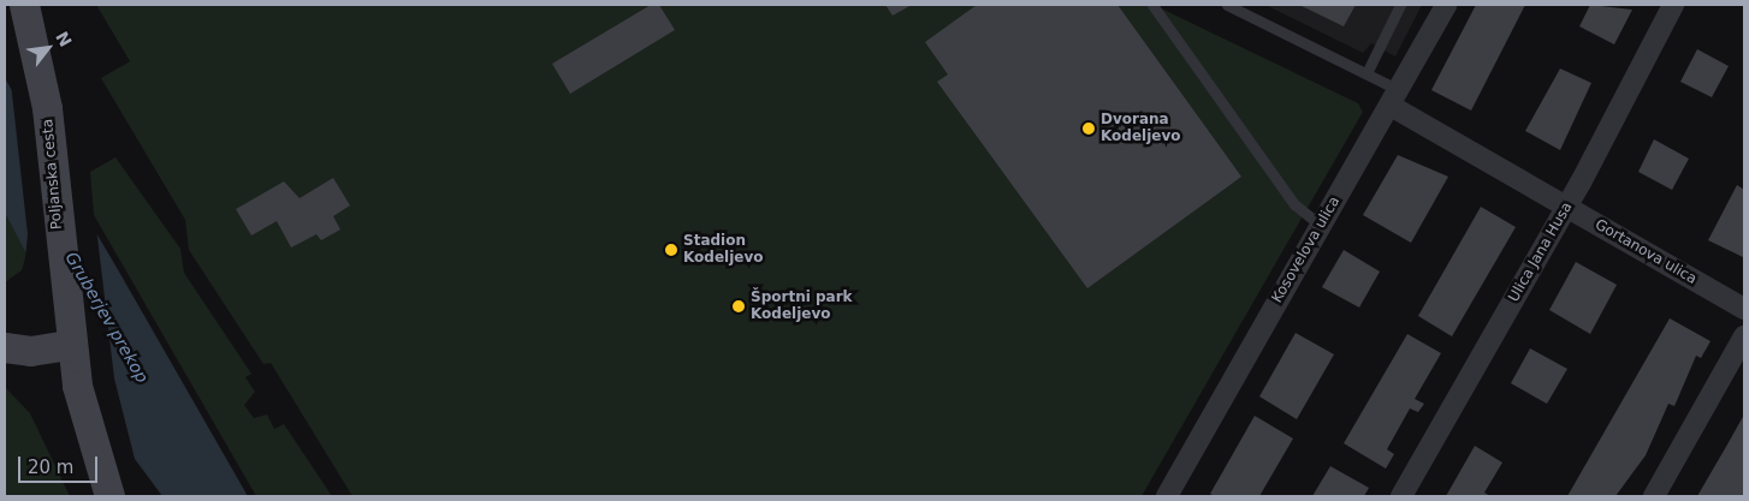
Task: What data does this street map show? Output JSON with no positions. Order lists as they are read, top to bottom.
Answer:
{
  "streets": {
    "main road": ["Poljanska cesta"],
    "street": ["Kosovelova ulica", "Ulica Jana Husa", "Gortanova ulica"]
  },
  "crossings": [
    ["Kosovelova ulica", "Gortanova ulica"],
    ["Ulica Jana Husa", "Gortanova ulica"]
  ],
  "water": ["Gruberjev prekop"],
  "places": ["Dvorana Kodeljevo", "Stadion Kodeljevo", "Športni park Kodeljevo"],
  "scale_bar": "20 m",
  "north": "top right"
}
